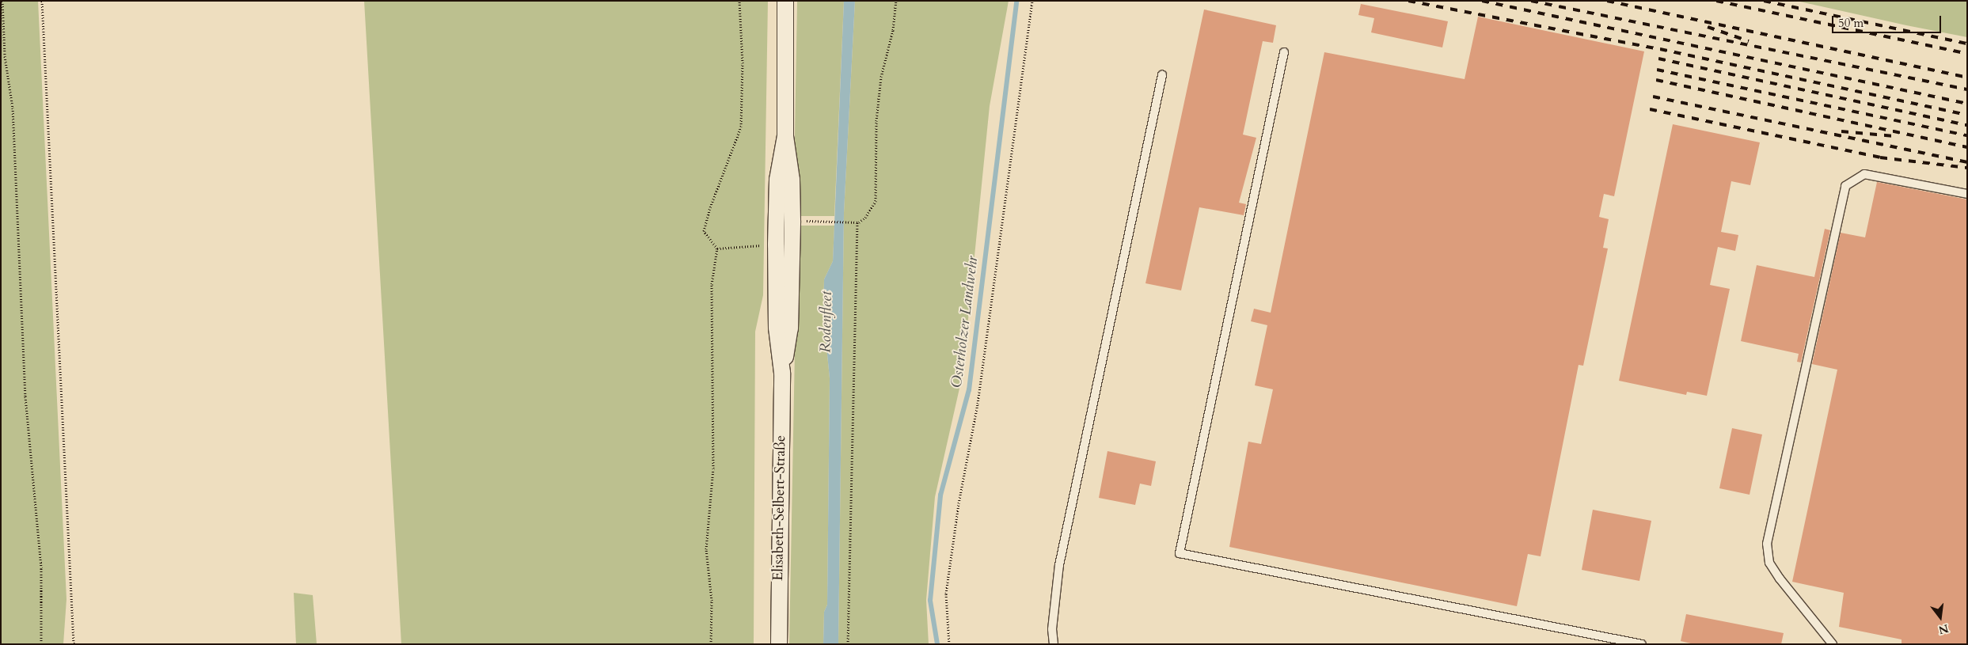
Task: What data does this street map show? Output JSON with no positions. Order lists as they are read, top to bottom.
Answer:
{
  "streets": {
    "street": ["Elisabeth-Selbert-Straße"]
  },
  "water": ["Rodenfleet", "Osterholzer Landwehr"],
  "scale_bar": "50 m",
  "north": "bottom"
}
